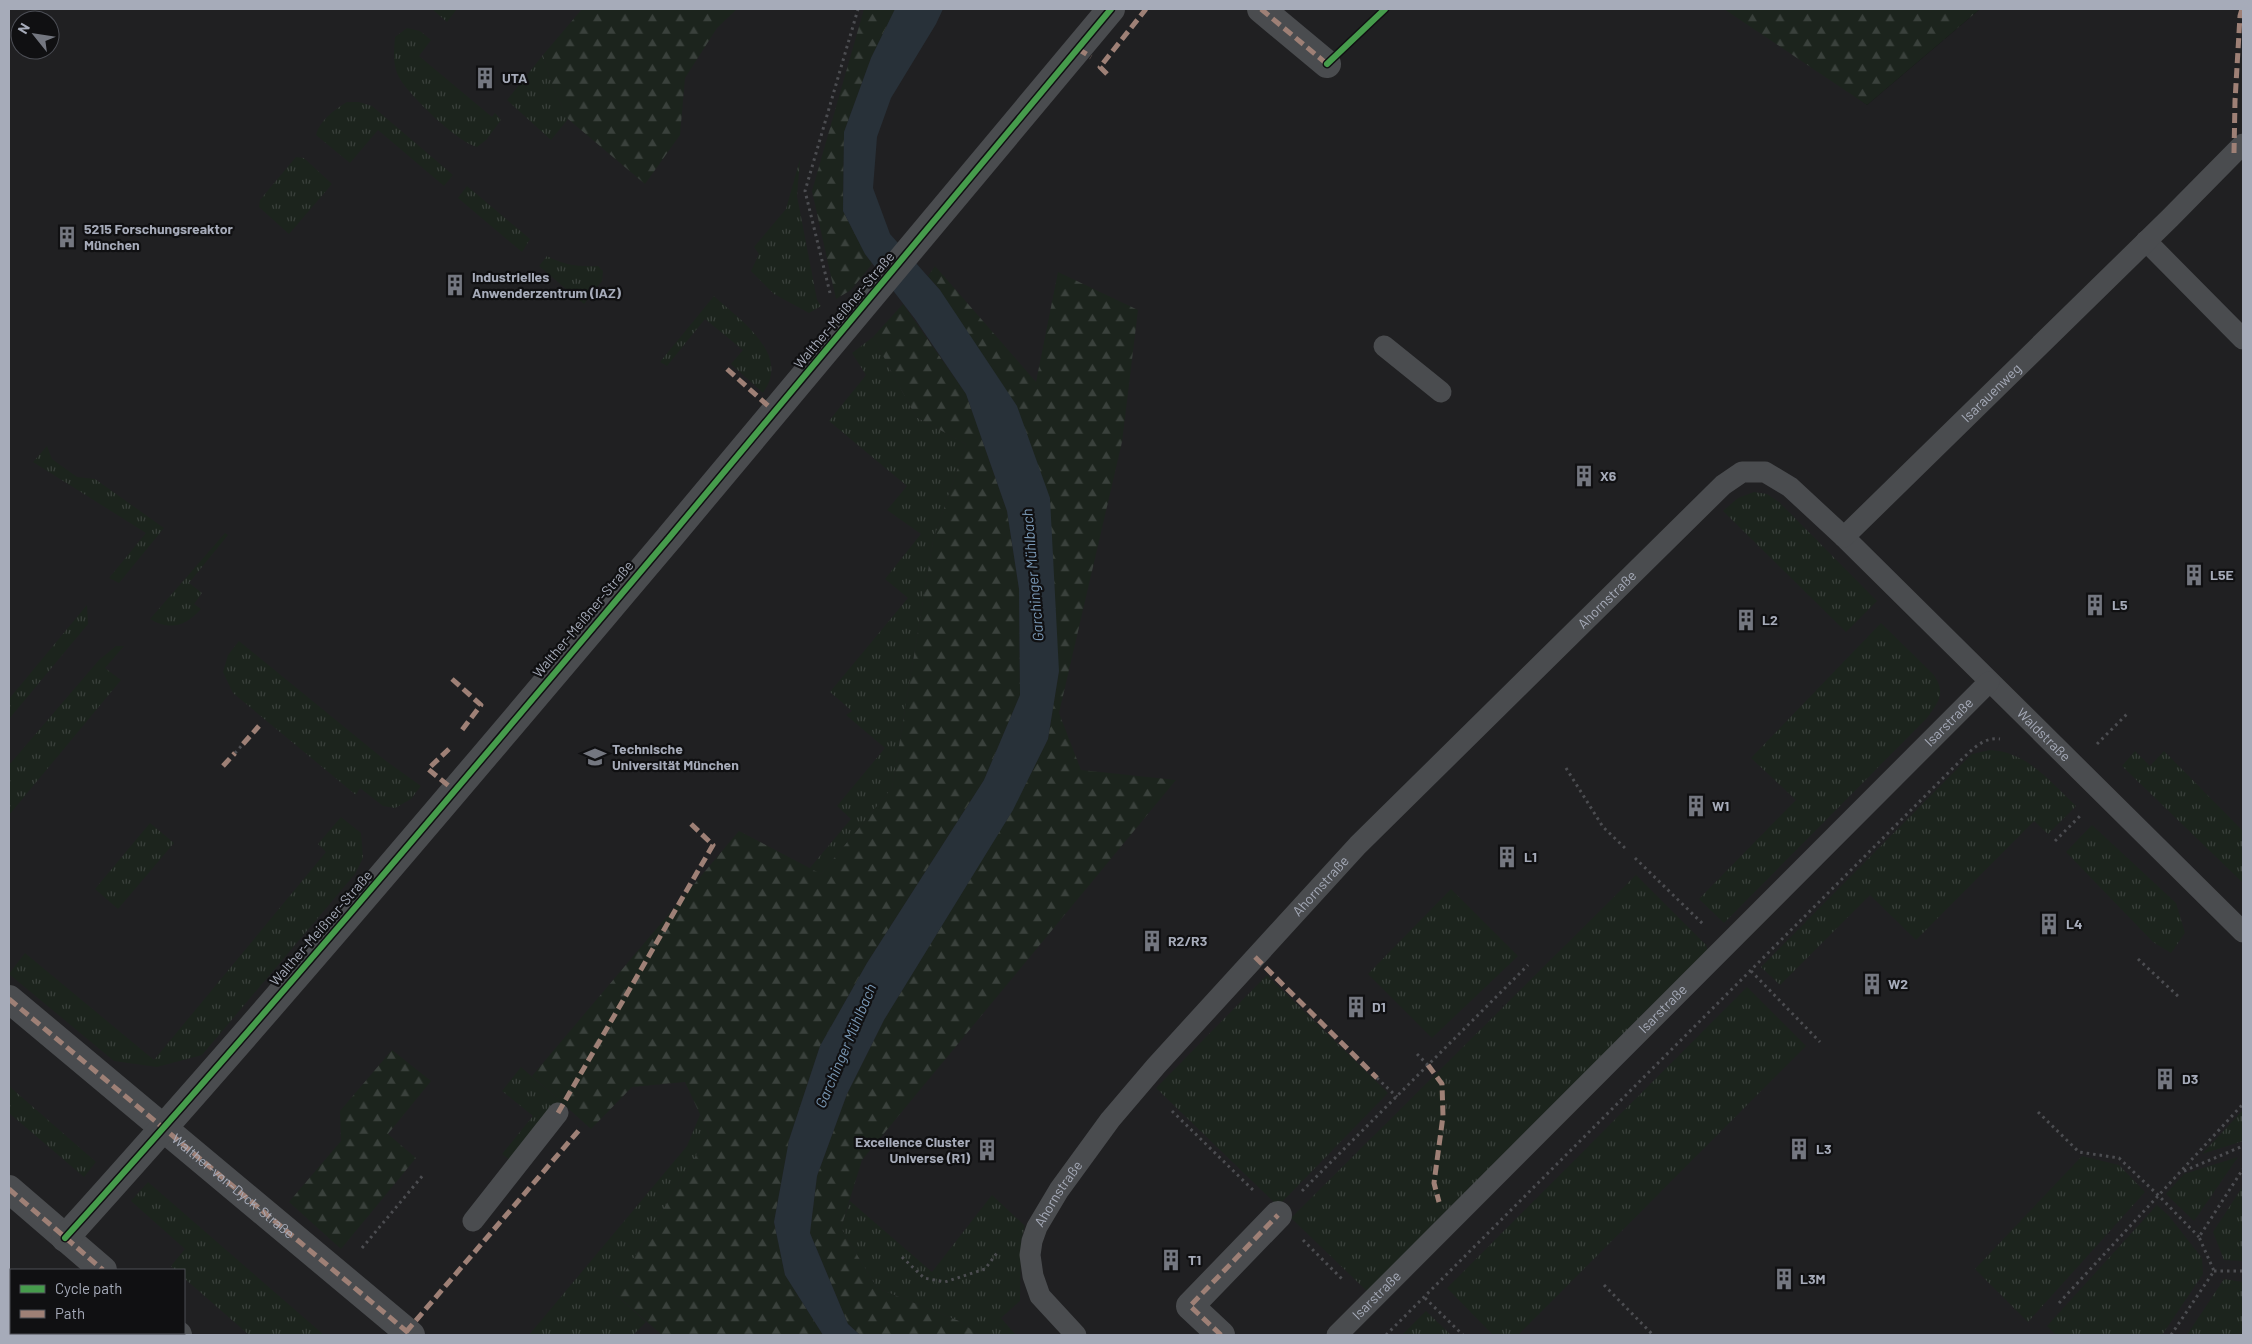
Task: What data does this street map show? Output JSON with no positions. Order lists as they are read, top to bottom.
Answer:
{
  "streets": {
    "street": ["Walther-Meißner-Straße", "Walther-von-Dyck-Straße"],
    "lane": [
      "Isarauenweg",
      "Ahornstraße",
      "Isarstraße",
      "Waldstraße"
    ]
  },
  "crossings": [
    ["Walther-Meißner-Straße", "Walther-von-Dyck-Straße"],
    ["Isarauenweg", "Ahornstraße"],
    ["Isarauenweg", "Waldstraße"],
    ["Ahornstraße", "Waldstraße"],
    ["Isarstraße", "Waldstraße"]
  ],
  "water": ["Garchinger Mühlbach"],
  "places": {
    "building": [
      "UTA",
      "5215 Forschungsreaktor München",
      "Industrielles Anwenderzentrum (IAZ)",
      "X6",
      "L5E",
      "L5",
      "L2",
      "W1",
      "L1",
      "L4",
      "R2/R3",
      "W2",
      "D1",
      "D3",
      "L3",
      "Excellence Cluster Universe (R1)",
      "T1",
      "L3M"
    ],
    "school or university": ["Technische Universität München"]
  },
  "legend": ["Cycle path", "Path"],
  "north": "top left"
}
